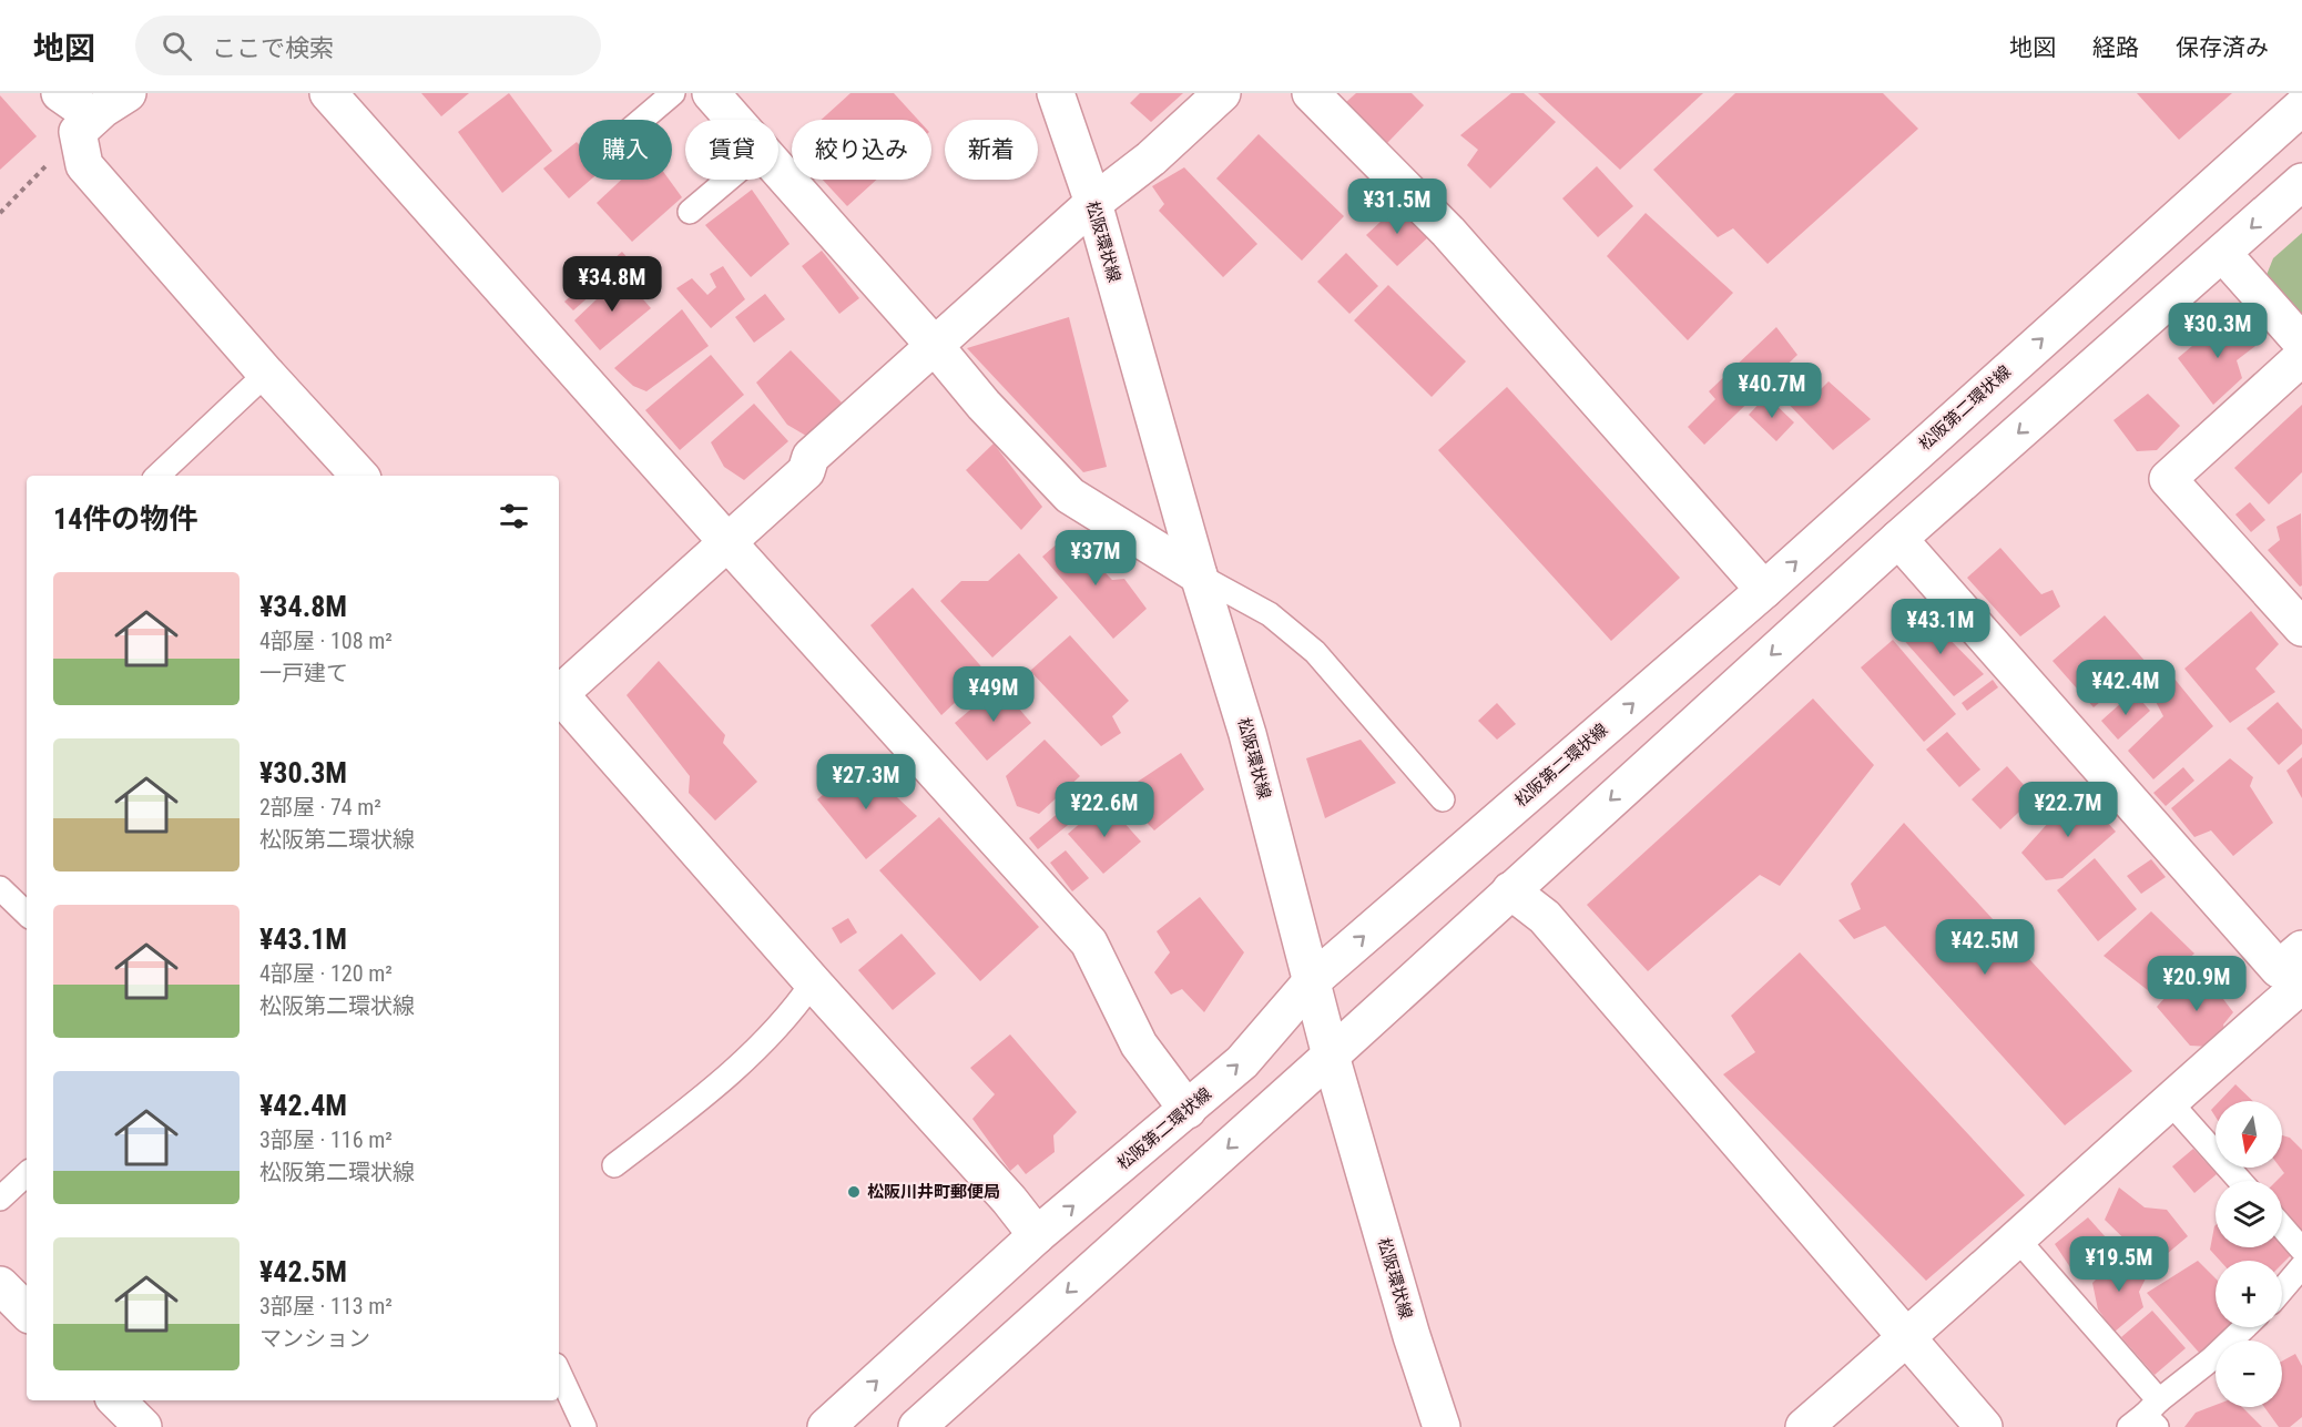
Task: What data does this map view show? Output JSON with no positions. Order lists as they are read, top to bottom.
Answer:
{
  "streets": {
    "street": ["松阪環状線", "松阪第二環状線"]
  },
  "crossings": [
    ["松阪環状線", "松阪第二環状線"]
  ],
  "places": ["松阪川井町郵便局"],
  "north": "bottom",
  "page": {
    "header": "地図",
    "search": "ここで検索",
    "nav": ["地図", "経路", "保存済み"],
    "chip": [
      "購入",
      "賃貸",
      "絞り込み",
      "新着"
    ],
    "price": [
      "¥31.5M",
      "¥34.8M",
      "¥30.3M",
      "¥40.7M",
      "¥37M",
      "¥43.1M",
      "¥42.4M",
      "¥49M",
      "¥27.3M",
      "¥22.6M",
      "¥22.7M",
      "¥42.5M",
      "¥20.9M",
      "¥19.5M"
    ],
    "heading": "14件の物件",
    "list": [
      {
        "name": "¥34.8M",
        "note": "4部屋 · 108 m² · 一戸建て"
      },
      {
        "name": "¥30.3M",
        "note": "2部屋 · 74 m² · 松阪第二環状線"
      },
      {
        "name": "¥43.1M",
        "note": "4部屋 · 120 m² · 松阪第二環状線"
      },
      {
        "name": "¥42.4M",
        "note": "3部屋 · 116 m² · 松阪第二環状線"
      },
      {
        "name": "¥42.5M",
        "note": "3部屋 · 113 m² · マンション"
      }
    ],
    "map_buttons": ["+", "−"]
  }
}
